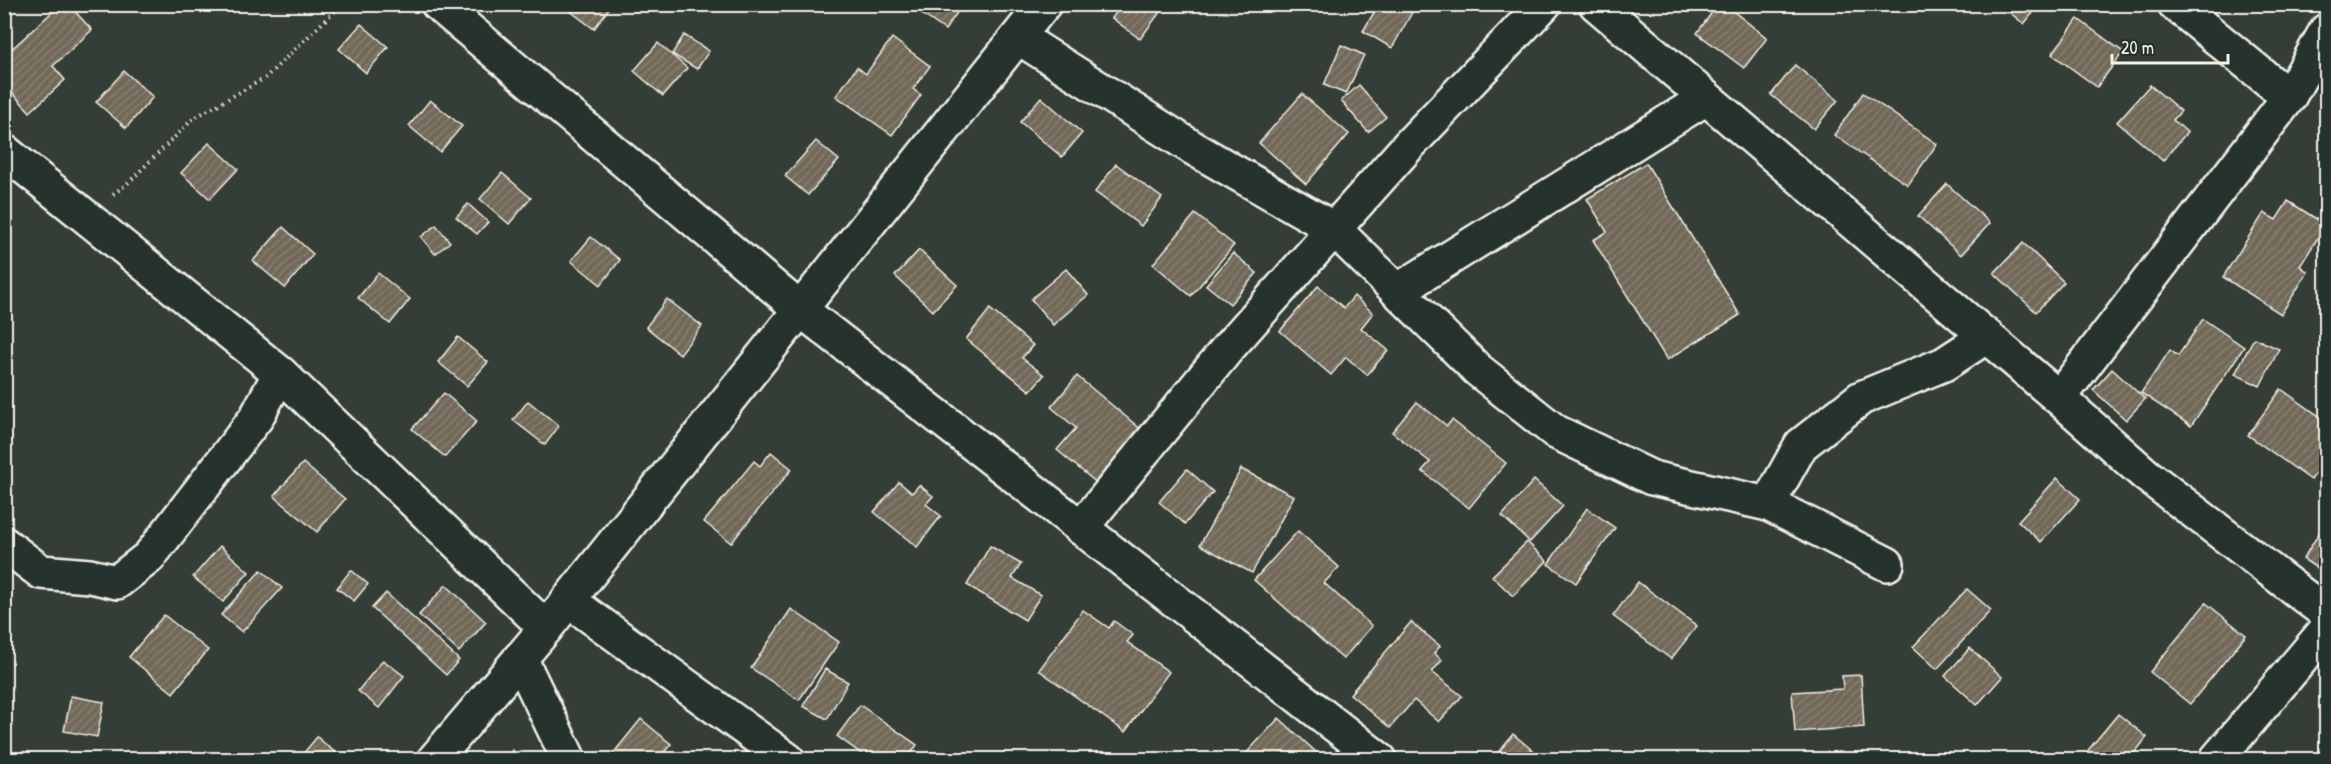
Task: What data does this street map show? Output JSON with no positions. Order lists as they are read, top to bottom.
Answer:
{
  "scale_bar": "20 m"
}
